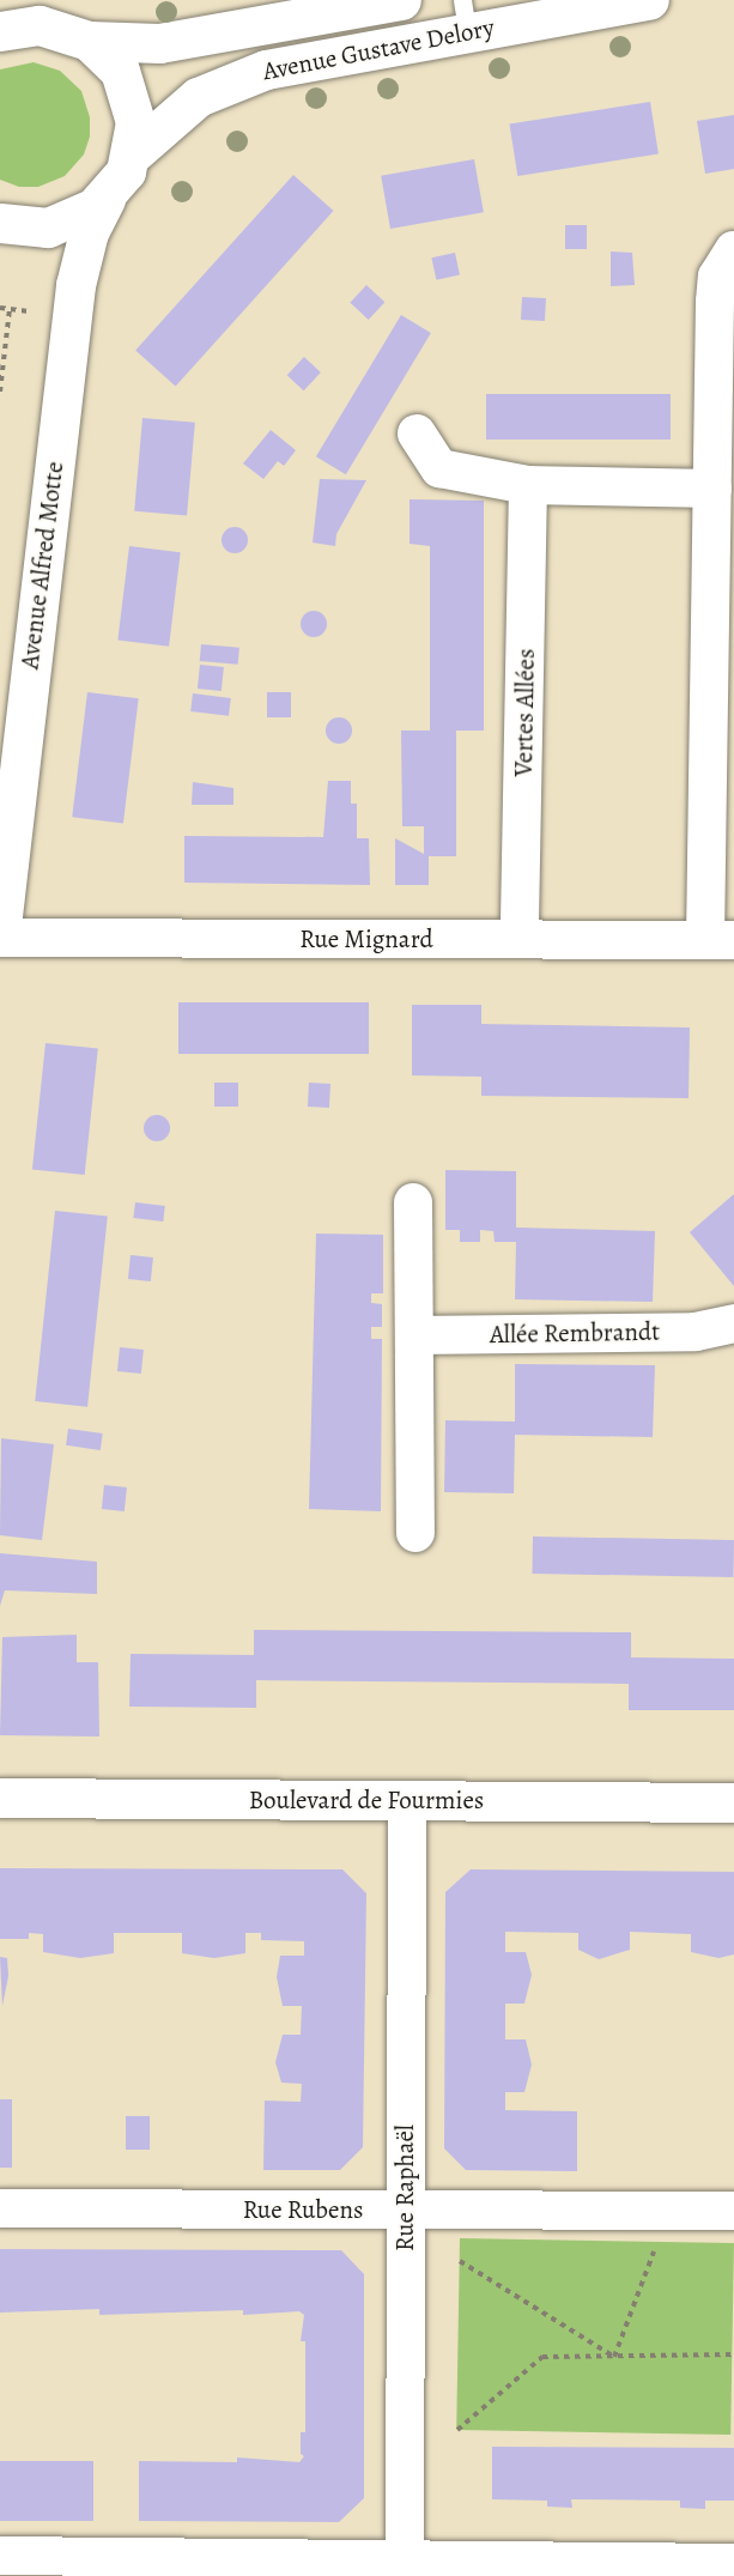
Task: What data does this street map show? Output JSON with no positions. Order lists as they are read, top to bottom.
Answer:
{
  "streets": {
    "main road": ["Avenue Gustave Delory", "Avenue Alfred Motte", "Boulevard de Fourmies"],
    "street": [
      "Vertes Allées",
      "Rue Mignard",
      "Allée Rembrandt",
      "Rue Raphaël",
      "Rue Rubens"
    ]
  },
  "crossings": [
    ["Avenue Gustave Delory", "Avenue Alfred Motte"],
    ["Avenue Alfred Motte", "Rue Mignard"],
    ["Vertes Allées", "Rue Mignard"],
    ["Boulevard de Fourmies", "Rue Raphaël"],
    ["Rue Raphaël", "Rue Rubens"]
  ]
}
